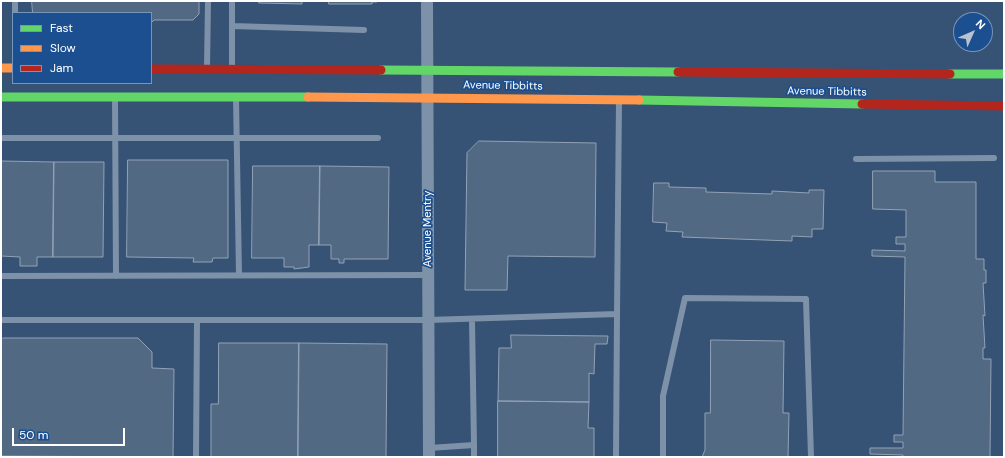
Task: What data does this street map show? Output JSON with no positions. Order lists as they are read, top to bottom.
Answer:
{
  "streets": {
    "street": ["Avenue Tibbitts", "Avenue Mentry"]
  },
  "crossings": [
    ["Avenue Tibbitts", "Avenue Mentry"]
  ],
  "legend": ["Fast", "Slow", "Jam"],
  "scale_bar": "50 m",
  "north": "top right"
}
